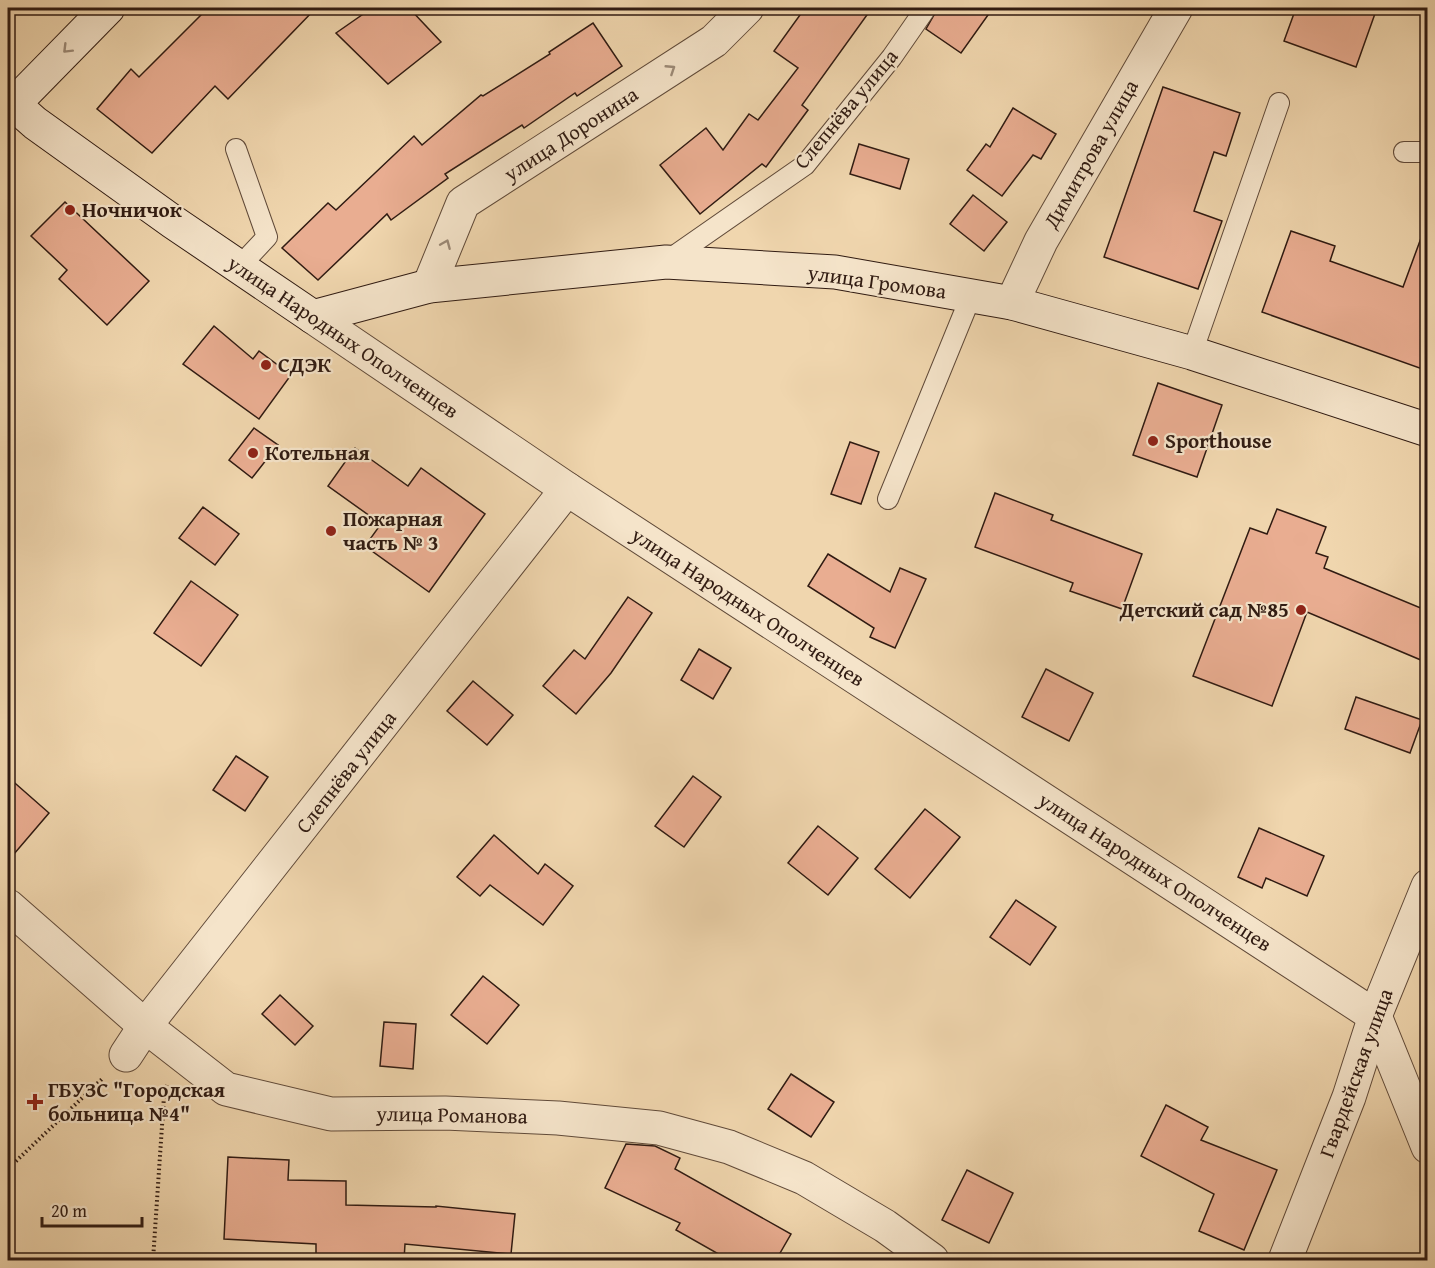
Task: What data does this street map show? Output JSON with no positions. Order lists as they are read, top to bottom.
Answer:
{
  "streets": {
    "street": [
      "Слепнёва улица",
      "улица Доронина",
      "Димитрова улица",
      "улица Громова",
      "улица Народных Ополченцев",
      "Гвардейская улица",
      "улица Романова"
    ]
  },
  "crossings": [
    ["Слепнёва улица", "улица Громова"],
    ["Слепнёва улица", "улица Народных Ополченцев"],
    ["Слепнёва улица", "улица Романова"],
    ["улица Доронина", "улица Громова"],
    ["Димитрова улица", "улица Громова"],
    ["улица Громова", "улица Народных Ополченцев"],
    ["улица Народных Ополченцев", "Гвардейская улица"]
  ],
  "one_way": ["улица Доронина"],
  "places": {
    "other": [
      "Ночничок",
      "СДЭК",
      "Sporthouse",
      "Котельная",
      "Пожарная часть № 3",
      "Детский сад №85"
    ],
    "health": ["ГБУЗС \"Городская больница №4\""]
  },
  "scale_bar": "20 m"
}
